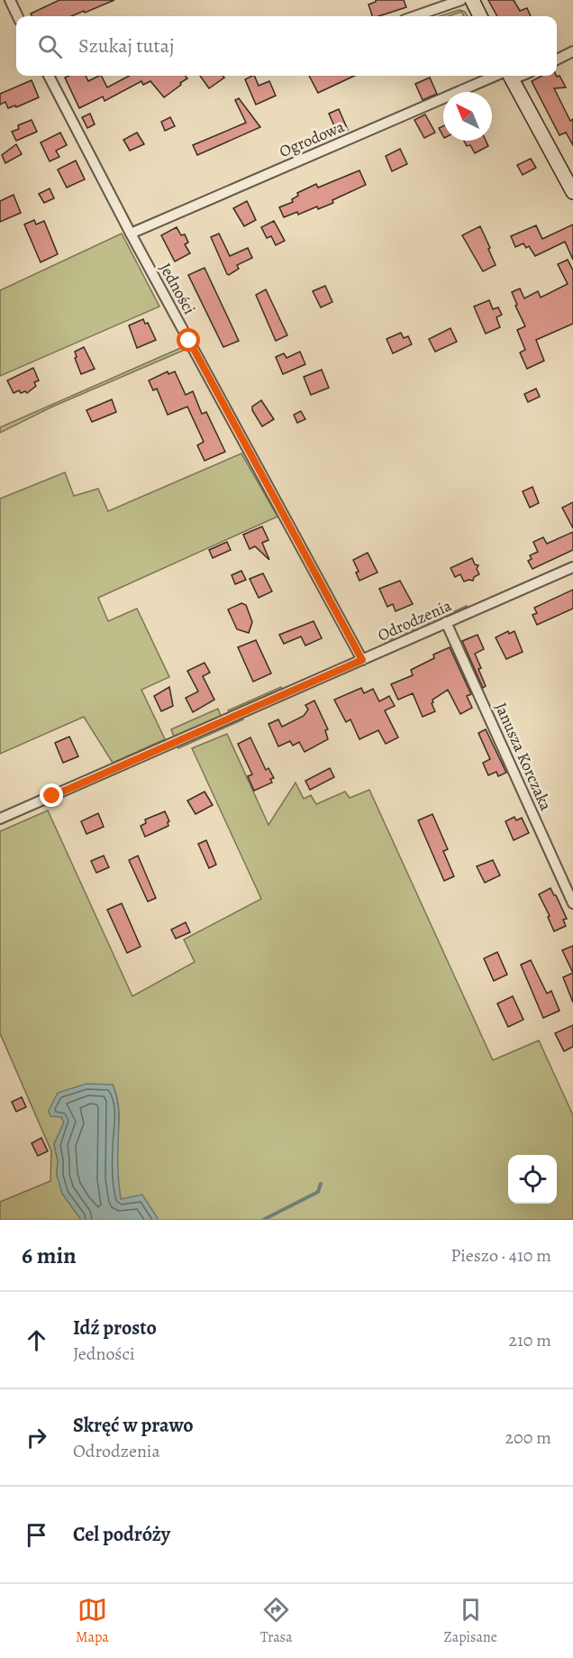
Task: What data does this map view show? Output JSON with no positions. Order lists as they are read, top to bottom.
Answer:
{
  "streets": {
    "street": [
      "Ogrodowa",
      "Jedności",
      "Odrodzenia",
      "Janusza Korczaka"
    ]
  },
  "crossings": [
    ["Ogrodowa", "Jedności"],
    ["Jedności", "Odrodzenia"],
    ["Odrodzenia", "Janusza Korczaka"]
  ],
  "north": "top left",
  "page": {
    "search": "Szukaj tutaj",
    "heading": ["6 min", "Pieszo · 410 m"],
    "list": [
      ["Idź prosto", "Jedności", "210 m"],
      ["Skręć w prawo", "Odrodzenia", "200 m"],
      "Cel podróży"
    ],
    "nav": ["Mapa", "Trasa", "Zapisane"]
  }
}
